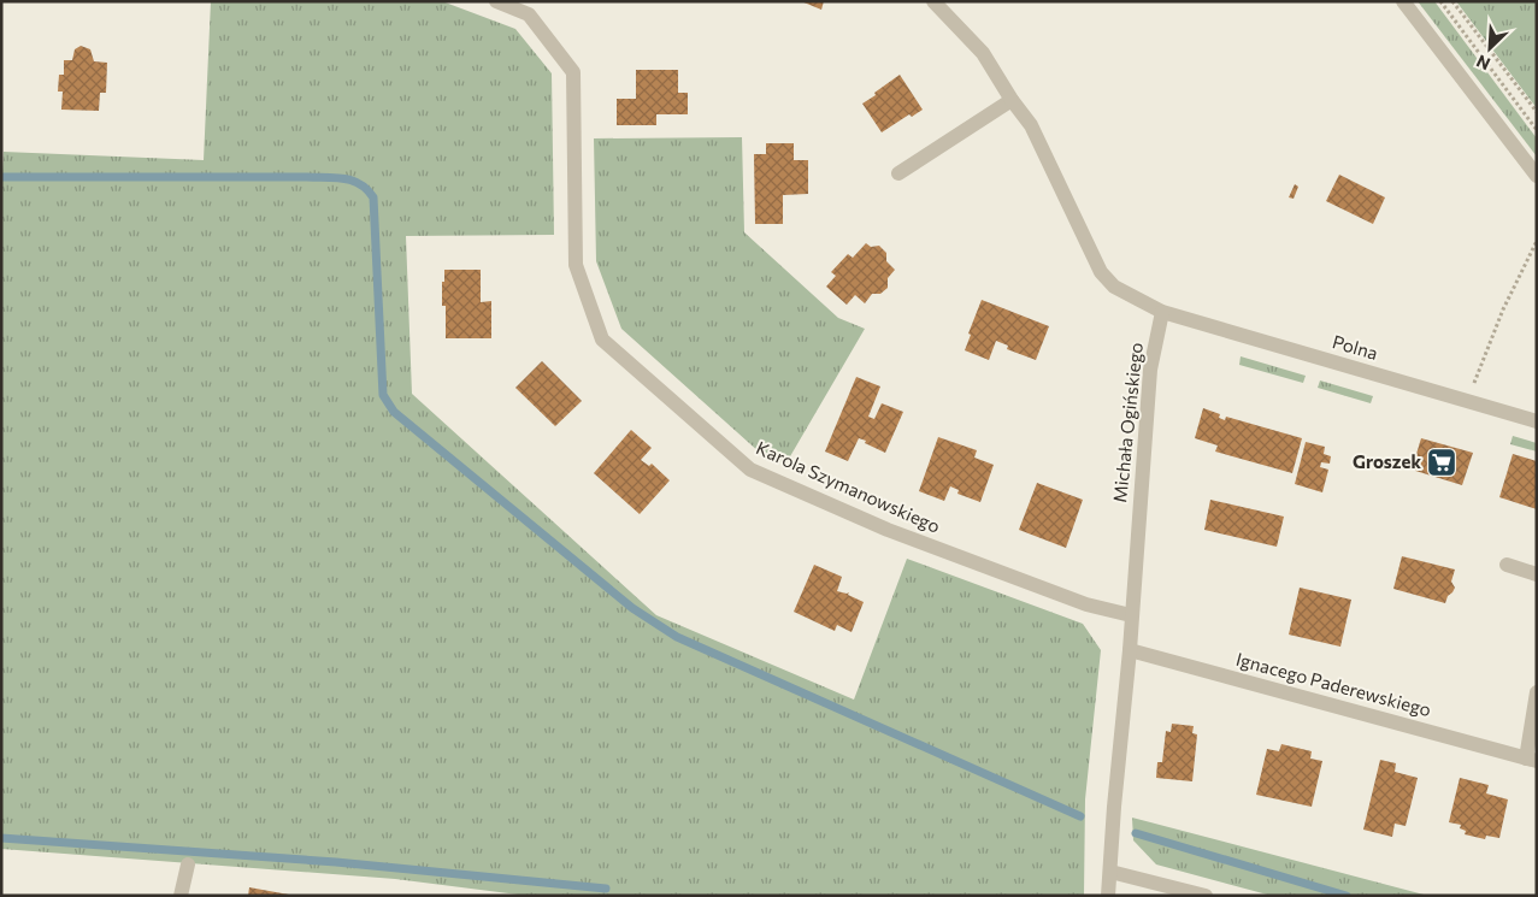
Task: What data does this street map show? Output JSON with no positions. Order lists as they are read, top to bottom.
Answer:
{
  "streets": {
    "street": [
      "Polna",
      "Michała Ogińskiego",
      "Karola Szymanowskiego",
      "Ignacego Paderewskiego"
    ]
  },
  "crossings": [
    ["Polna", "Michała Ogińskiego"],
    ["Michała Ogińskiego", "Karola Szymanowskiego"],
    ["Michała Ogińskiego", "Ignacego Paderewskiego"]
  ],
  "places": {
    "supermarket": ["Groszek"]
  },
  "north": "bottom left"
}
